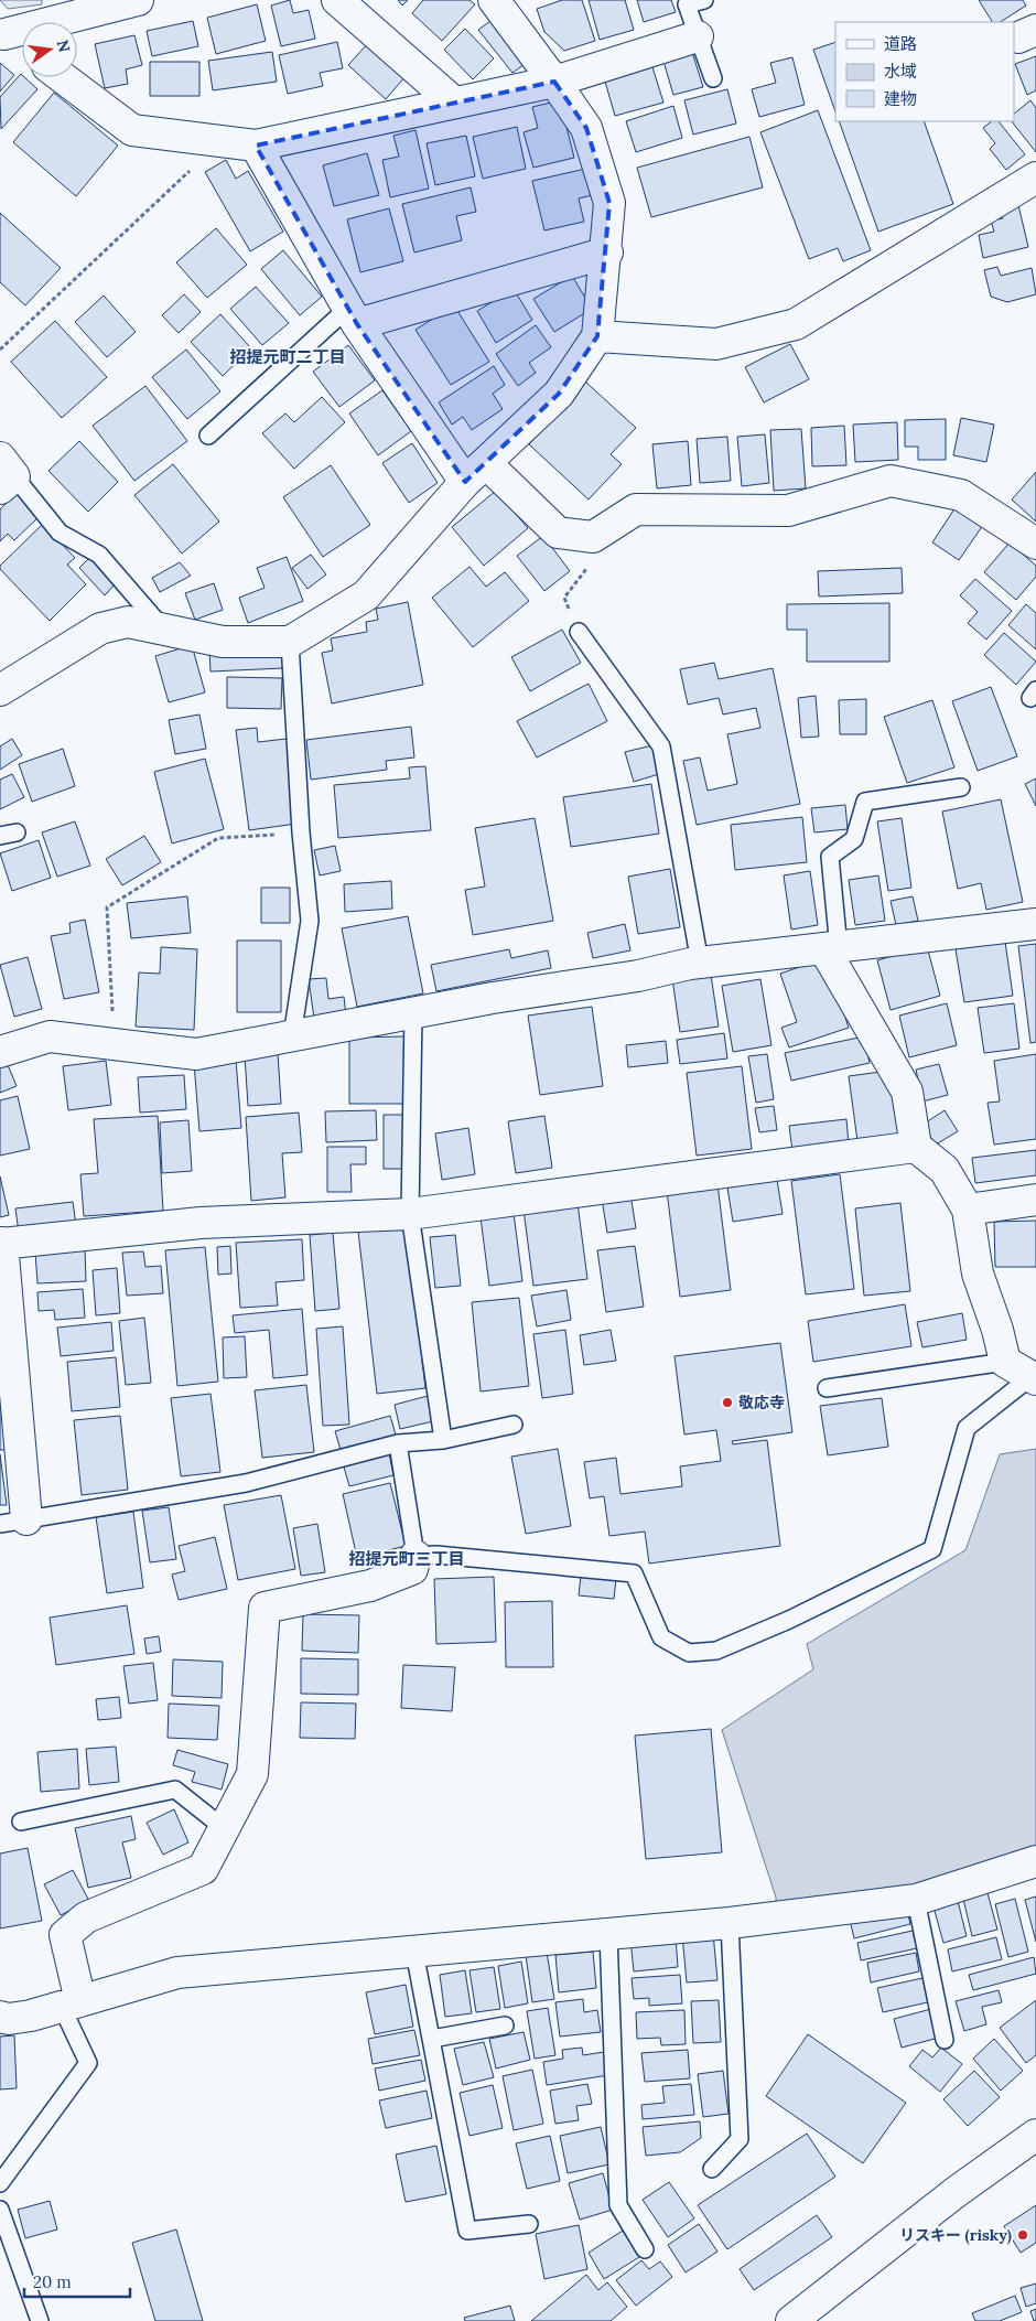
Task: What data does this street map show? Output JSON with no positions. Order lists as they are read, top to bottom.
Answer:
{
  "districts": ["招提元町二丁目", "招提元町三丁目"],
  "places": ["敬応寺", "リスキー (risky)"],
  "legend": ["道路", "水域", "建物"],
  "scale_bar": "20 m",
  "north": "right"
}
